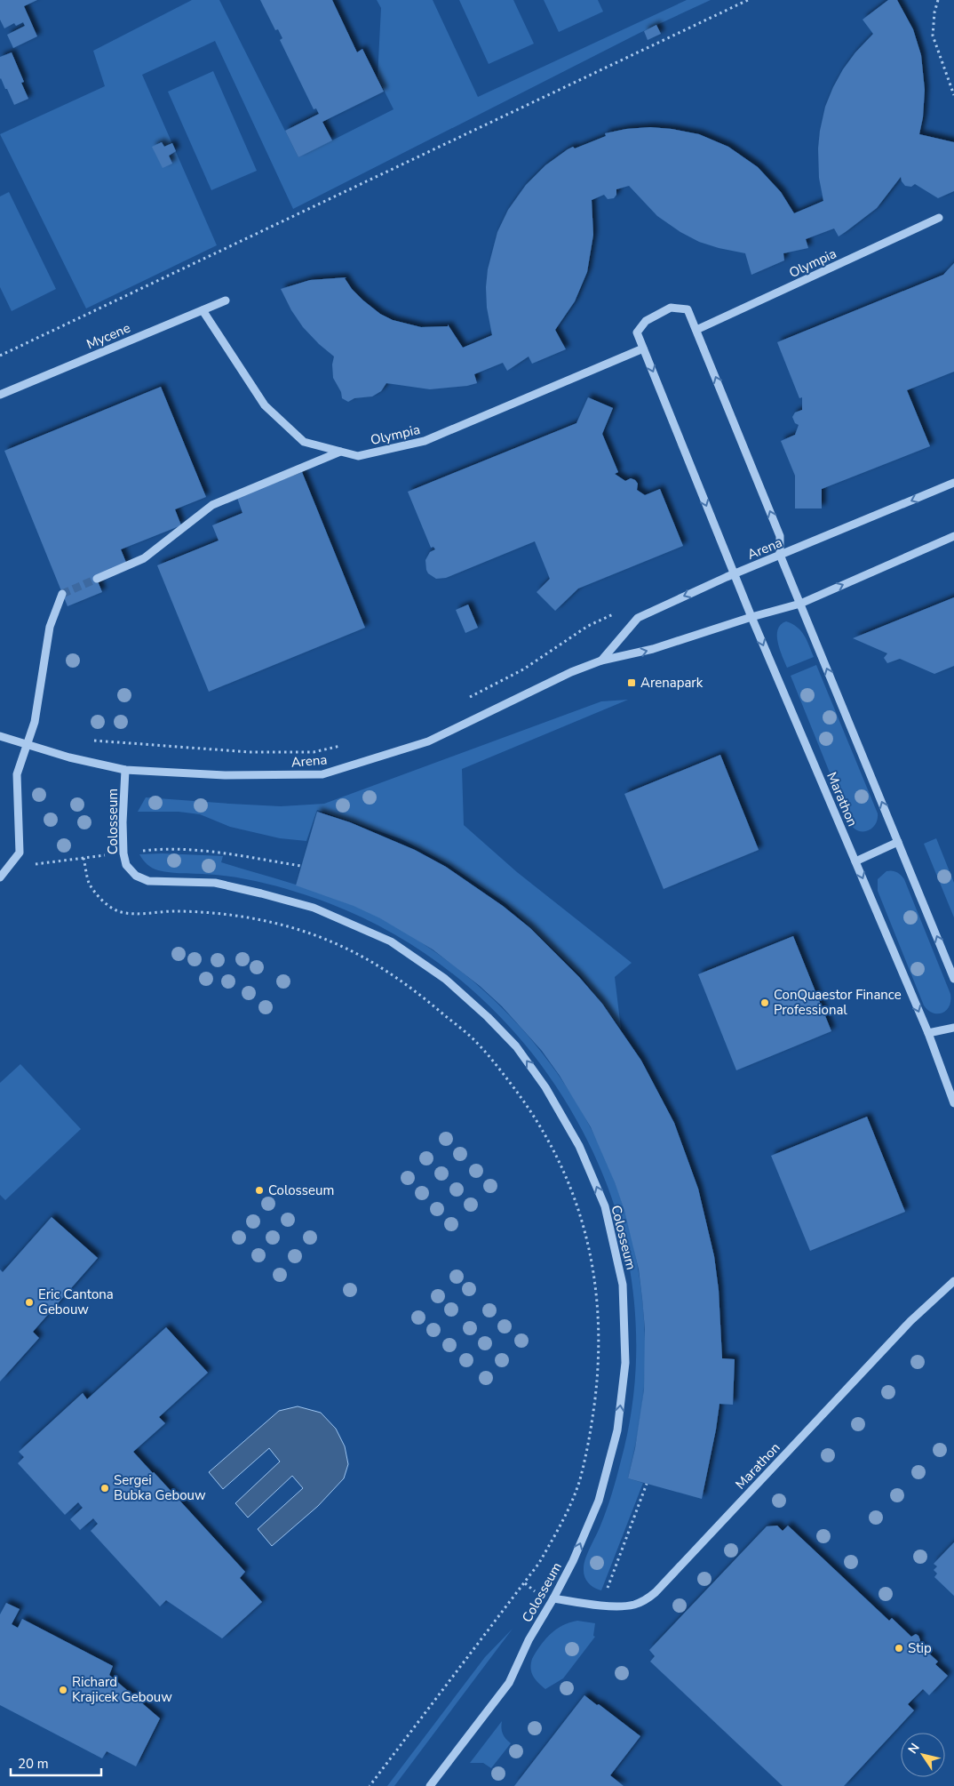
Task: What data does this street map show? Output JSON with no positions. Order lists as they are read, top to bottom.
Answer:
{
  "streets": {
    "street": [
      "Olympia",
      "Mycene",
      "Arena",
      "Marathon",
      "Colosseum"
    ]
  },
  "crossings": [
    ["Olympia", "Mycene"],
    ["Arena", "Marathon"],
    ["Arena", "Colosseum"],
    ["Marathon", "Colosseum"]
  ],
  "one_way": ["Colosseum"],
  "places": {
    "transit": ["Arenapark"],
    "other": [
      "ConQuaestor Finance Professional",
      "Colosseum",
      "Eric Cantona Gebouw",
      "Sergei Bubka Gebouw",
      "Stip",
      "Richard Krajicek Gebouw"
    ]
  },
  "scale_bar": "20 m",
  "north": "top left"
}
